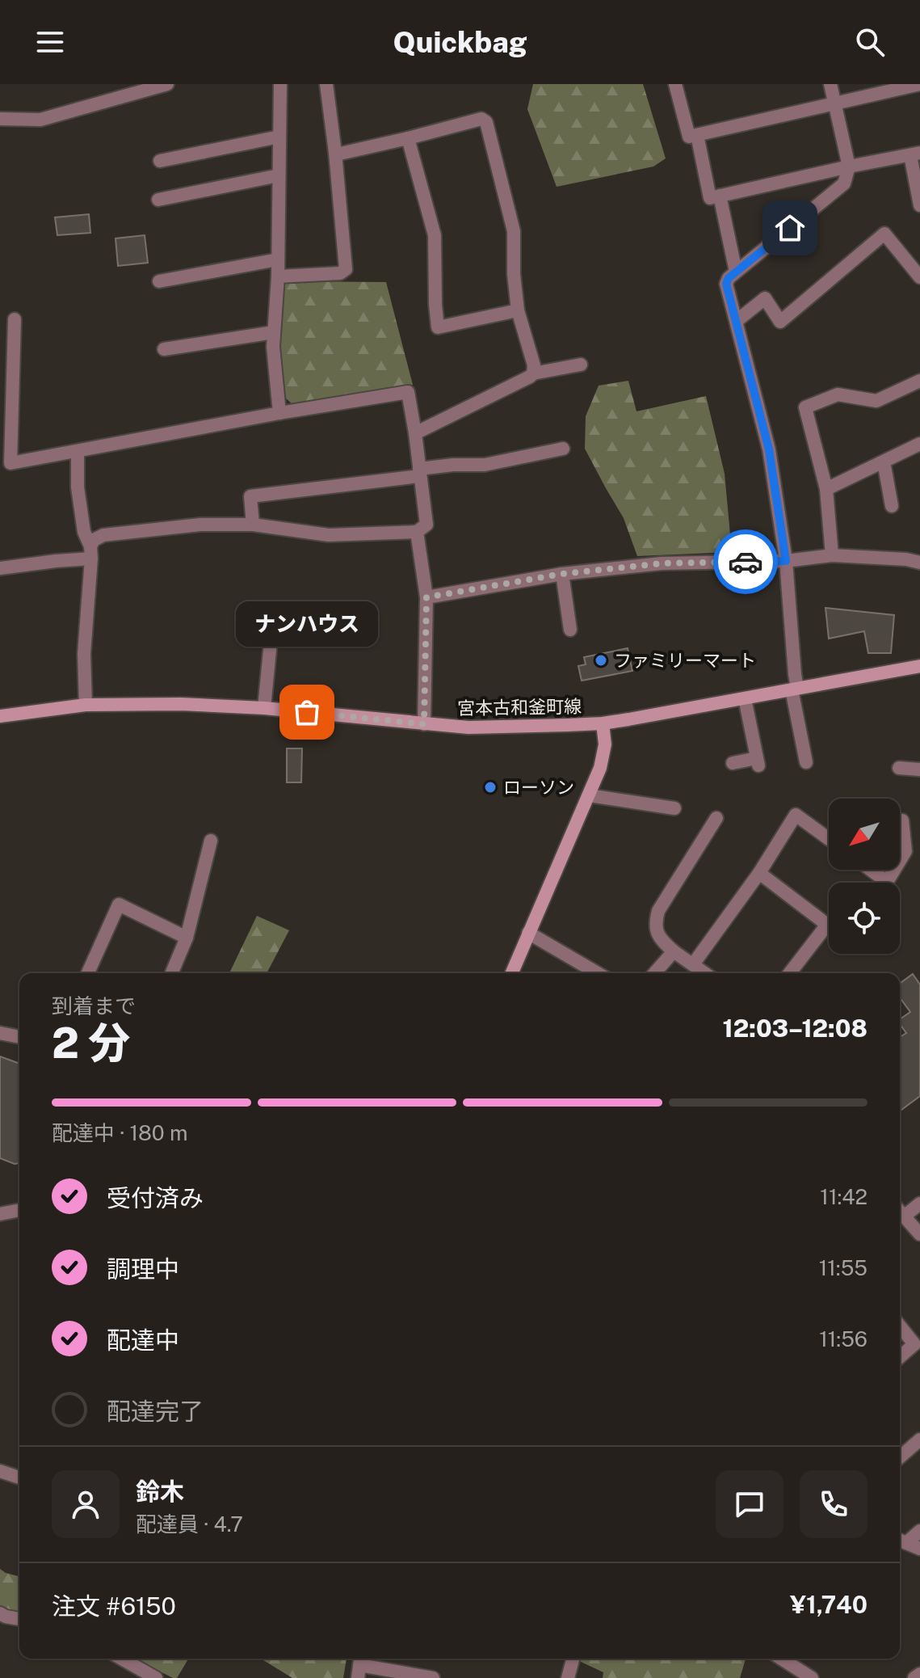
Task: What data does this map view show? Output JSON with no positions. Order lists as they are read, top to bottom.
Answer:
{
  "streets": {
    "street": ["宮本古和釜町線"]
  },
  "places": ["ファミリーマート", "ナンハウス", "ローソン"],
  "north": "bottom left",
  "page": {
    "header": "Quickbag",
    "bubble": "ナンハウス",
    "heading": ["2 分", "到着まで", "12:03–12:08"],
    "panel": [
      "鈴木",
      "配達員 · 4.7",
      "注文 #6150",
      "¥1,740"
    ],
    "bar": "配達中 · 180 m",
    "list": [
      ["受付済み", "11:42"],
      ["調理中", "11:55"],
      ["配達中", "11:56"],
      "配達完了"
    ]
  }
}
